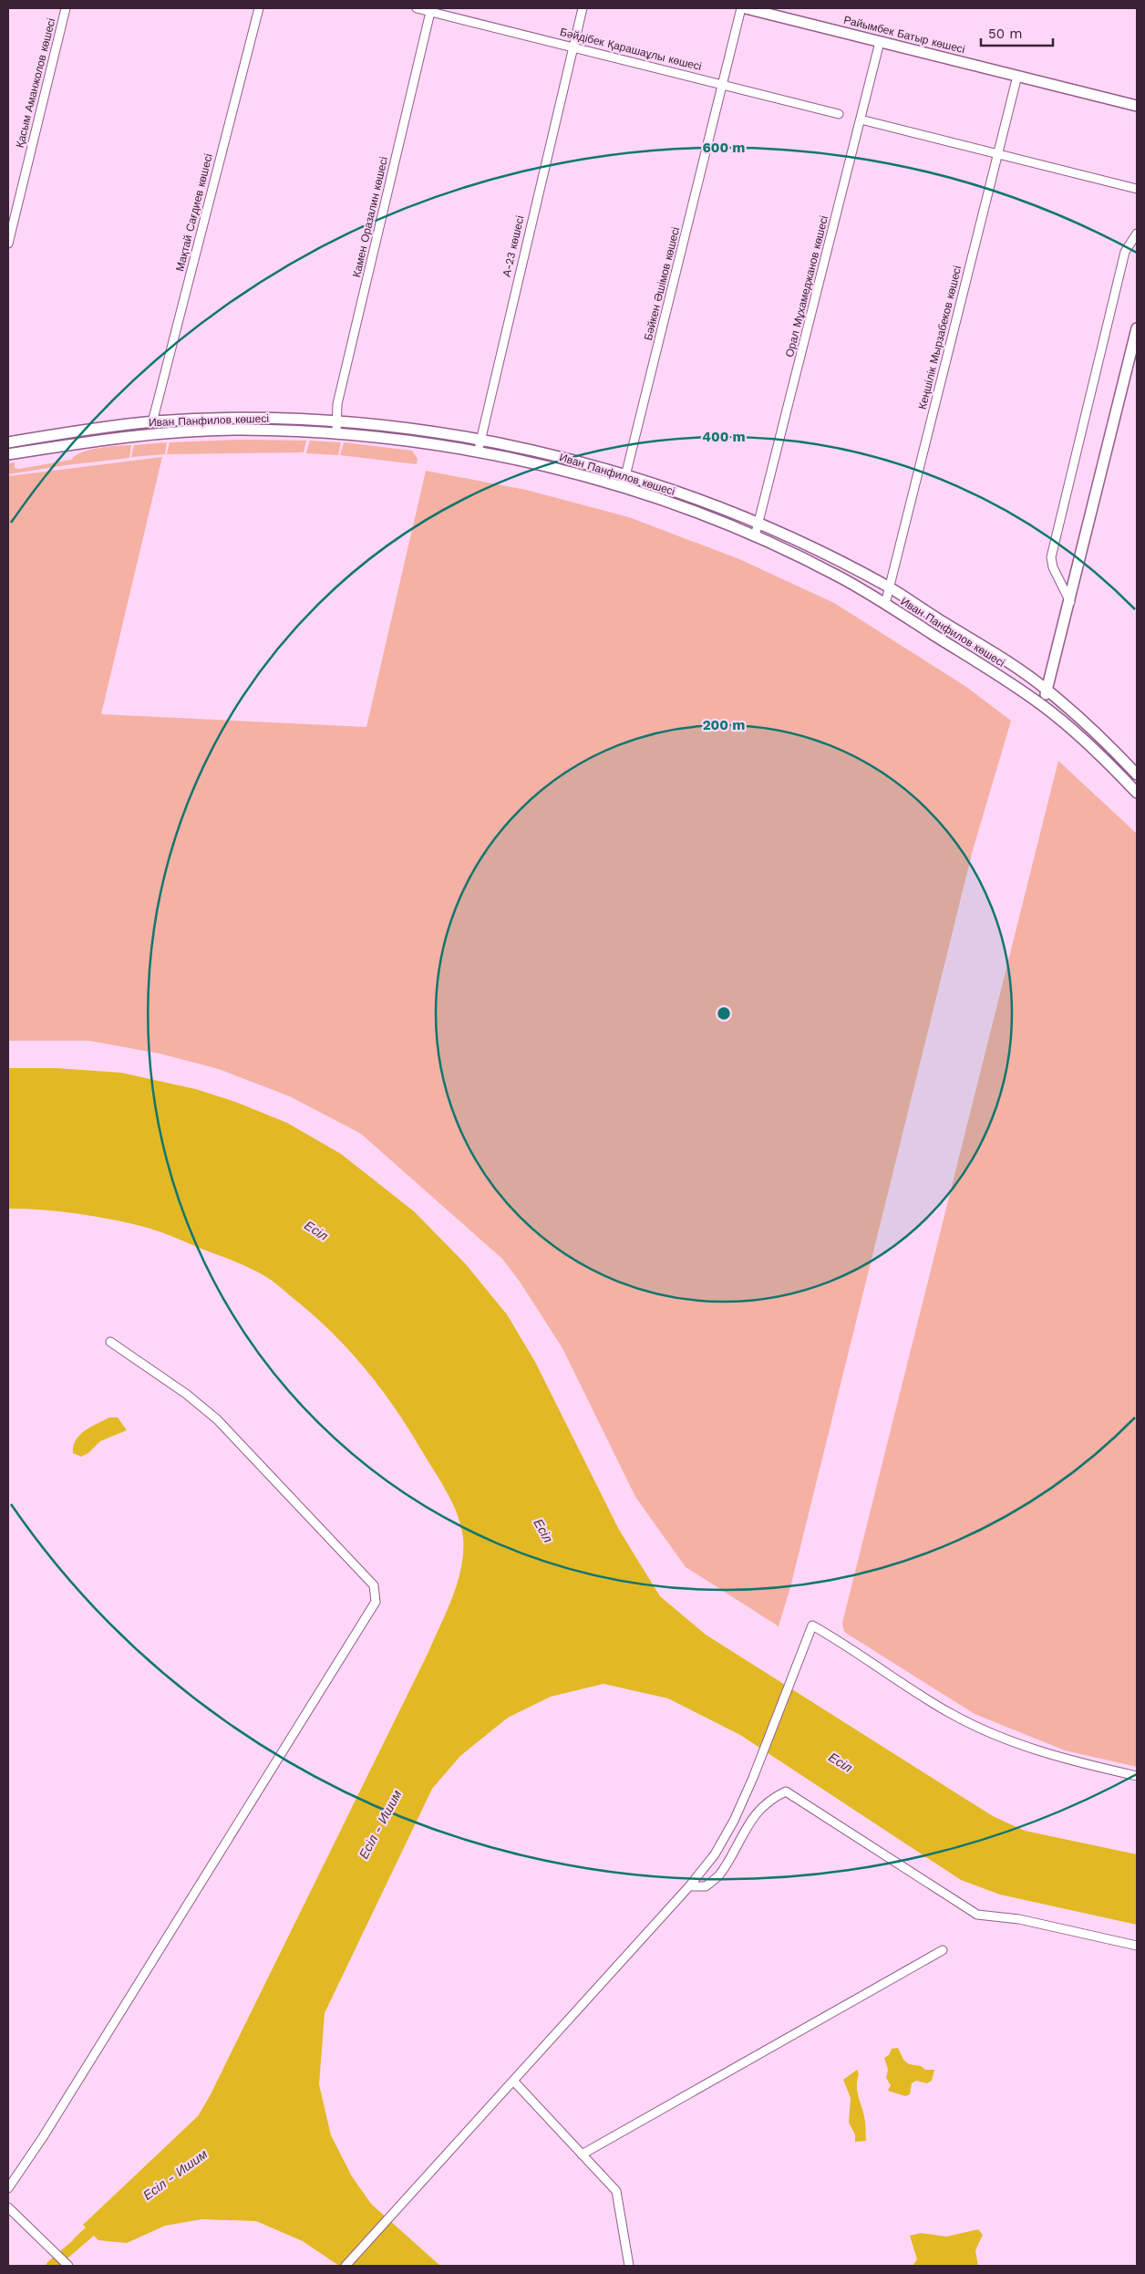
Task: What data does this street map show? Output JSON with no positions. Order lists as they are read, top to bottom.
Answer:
{
  "streets": {
    "street": [
      "Райымбек Батыр көшесі",
      "Бәйдібек Қарашаұлы көшесі",
      "Қасым Аманжолов көшесі",
      "Мақтай Сағдиев көшесі",
      "Камен Оразалин көшесі",
      "А-23 көшесі",
      "Бәйкен Әшімов көшесі",
      "Орал Мұхамеджанов көшесі",
      "Кеңшілік Мырзабеков көшесі",
      "Иван Панфилов көшесі"
    ]
  },
  "crossings": [
    ["Райымбек Батыр көшесі", "Орал Мұхамеджанов көшесі"],
    ["Райымбек Батыр көшесі", "Кеңшілік Мырзабеков көшесі"],
    ["Бәйдібек Қарашаұлы көшесі", "Камен Оразалин көшесі"],
    ["Бәйдібек Қарашаұлы көшесі", "А-23 көшесі"],
    ["Бәйдібек Қарашаұлы көшесі", "Бәйкен Әшімов көшесі"],
    ["Мақтай Сағдиев көшесі", "Иван Панфилов көшесі"],
    ["Камен Оразалин көшесі", "Иван Панфилов көшесі"],
    ["А-23 көшесі", "Иван Панфилов көшесі"],
    ["Бәйкен Әшімов көшесі", "Иван Панфилов көшесі"],
    ["Орал Мұхамеджанов көшесі", "Иван Панфилов көшесі"],
    ["Кеңшілік Мырзабеков көшесі", "Иван Панфилов көшесі"]
  ],
  "water": ["Есіл", "Есіл - Ишим"],
  "scale_bar": "50 m",
  "rings": ["600 m", "400 m", "200 m"]
}
